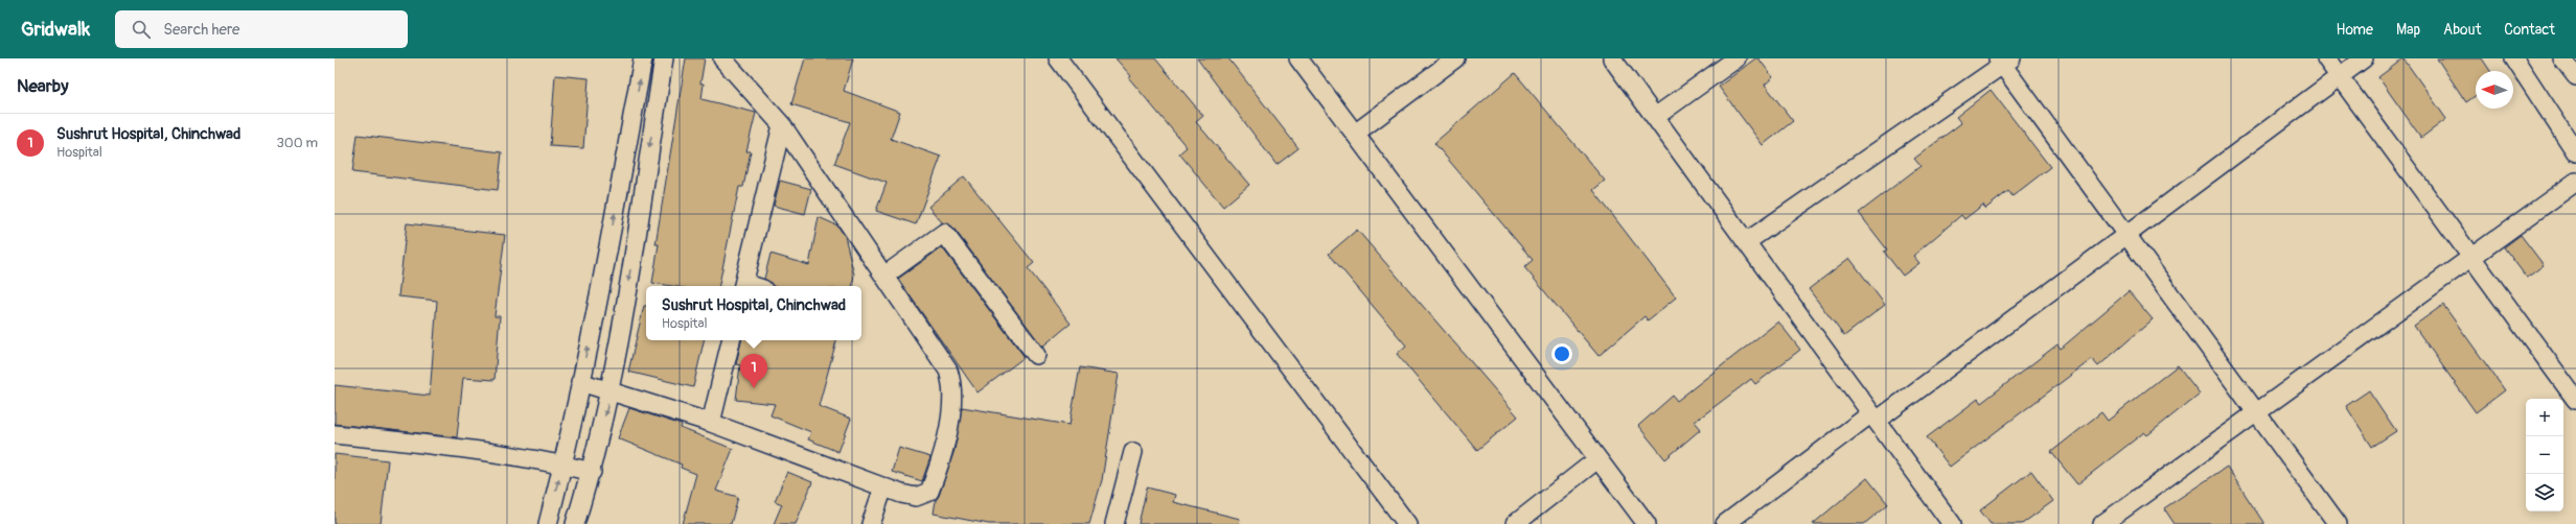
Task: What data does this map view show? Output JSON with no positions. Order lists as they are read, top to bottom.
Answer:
{
  "north": "left",
  "page": {
    "header": "Gridwalk",
    "search": "Search here",
    "nav": [
      "Home",
      "Map",
      "About",
      "Contact"
    ],
    "heading": "Nearby",
    "list": [
      {
        "mark": "1",
        "name": "Sushrut Hospital, Chinchwad",
        "note": "Hospital",
        "value": "300 m"
      }
    ],
    "popup": ["Sushrut Hospital, Chinchwad", "Hospital"],
    "pins": "1",
    "map_buttons": ["+", "−"]
  }
}
